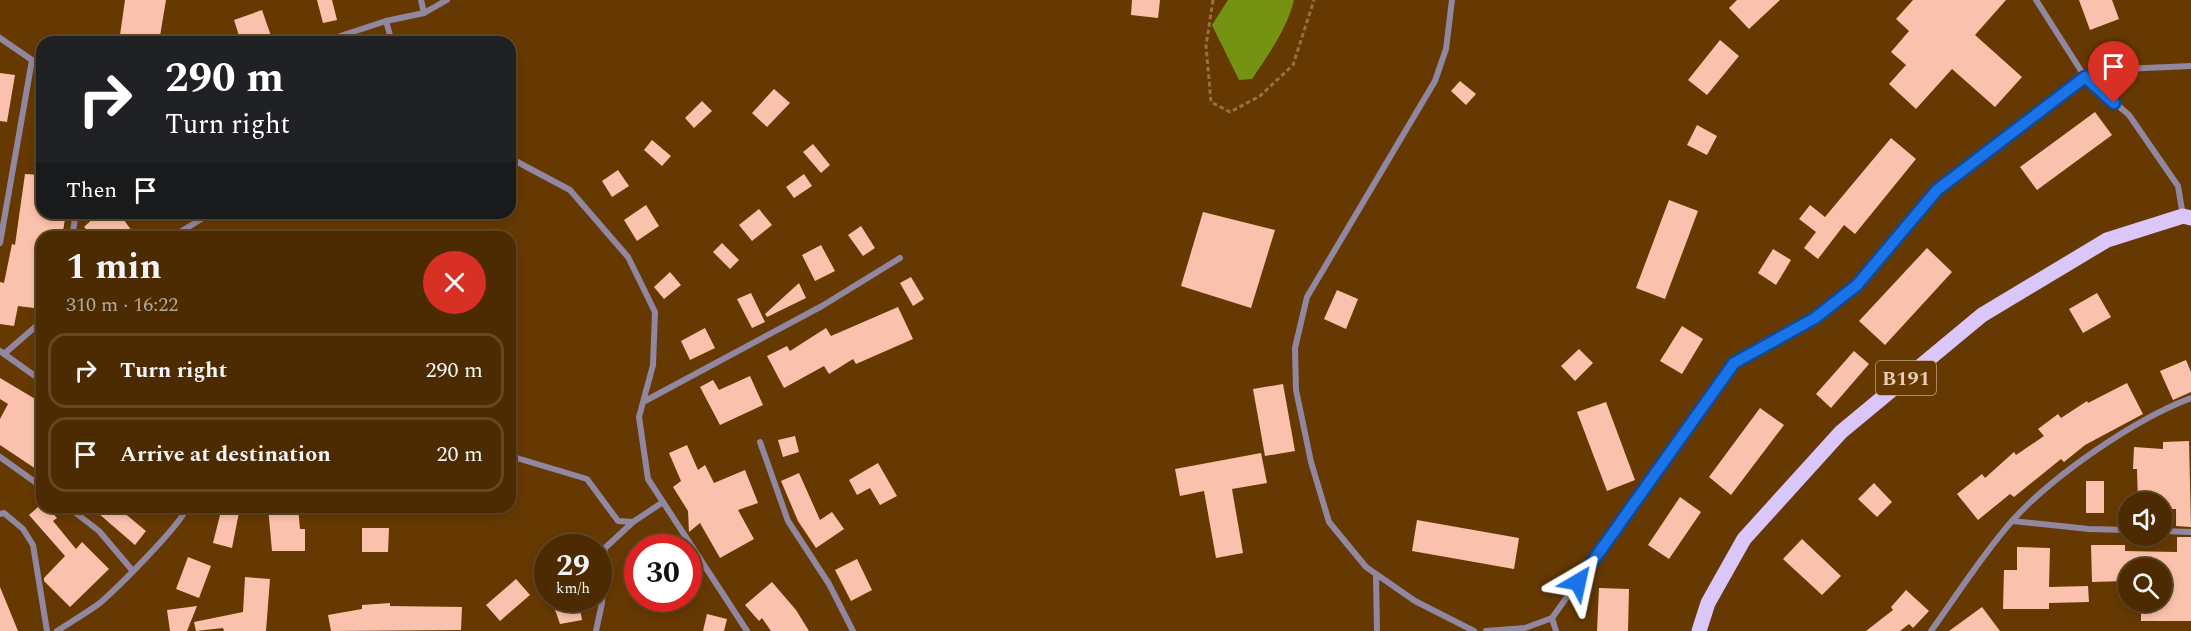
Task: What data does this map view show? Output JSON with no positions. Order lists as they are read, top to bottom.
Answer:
{
  "streets": {
    "main road": ["B191"]
  },
  "page": {
    "turn": ["290 m", "Turn right"],
    "then": "Then",
    "heading": ["1 min", "310 m · 16:22"],
    "list": [
      {
        "name": "Turn right",
        "value": "290 m"
      },
      {
        "name": "Arrive at destination",
        "value": "20 m"
      }
    ],
    "speed": "29 km/h",
    "limit": "30"
  }
}
